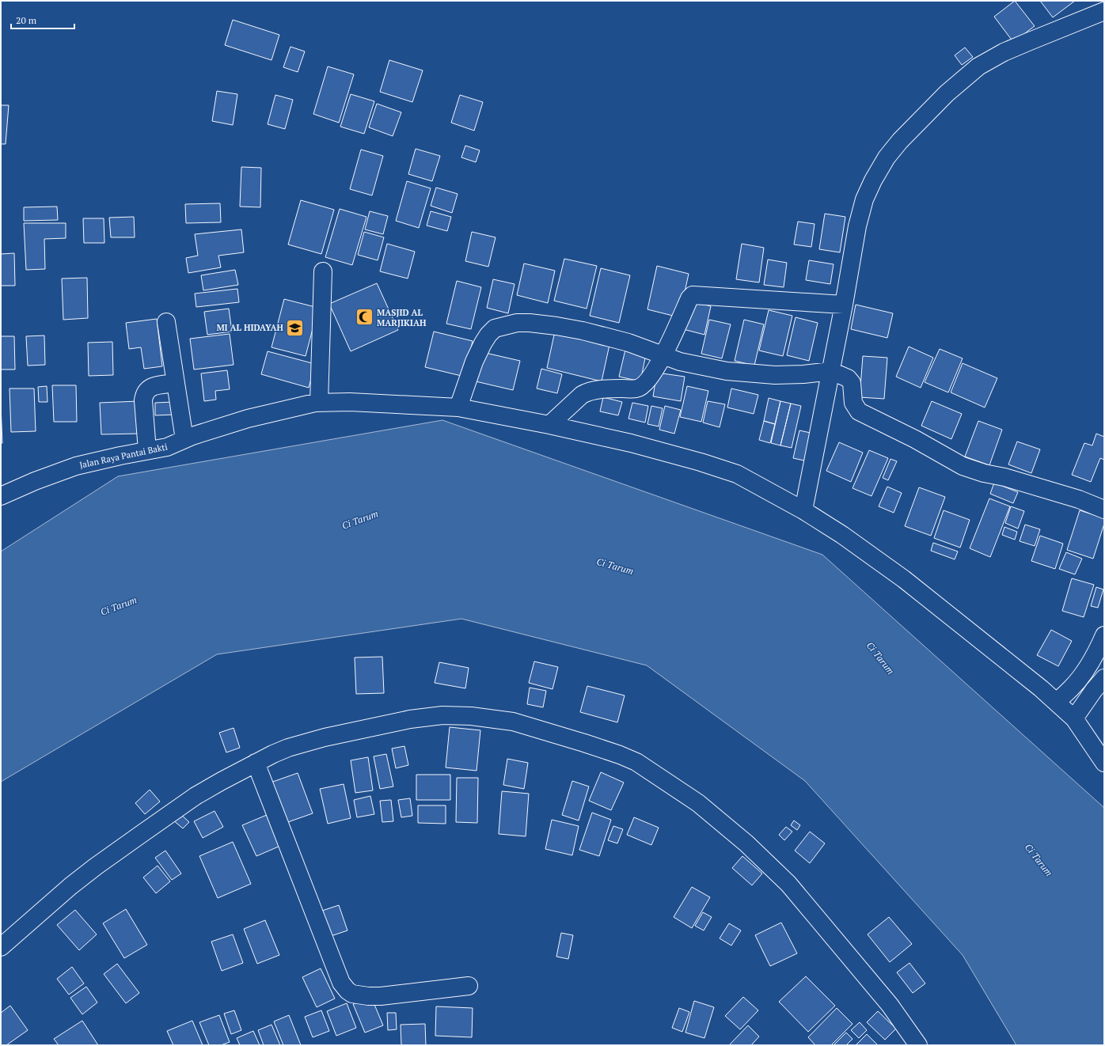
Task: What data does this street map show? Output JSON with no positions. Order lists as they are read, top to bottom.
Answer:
{
  "streets": {
    "street": ["Jalan Raya Pantai Bakti"]
  },
  "water": ["Ci Tarum"],
  "places": {
    "mosque": ["MASJID AL MARJIKIAH"],
    "school or university": ["MI AL HIDAYAH"]
  },
  "scale_bar": "20 m"
}
